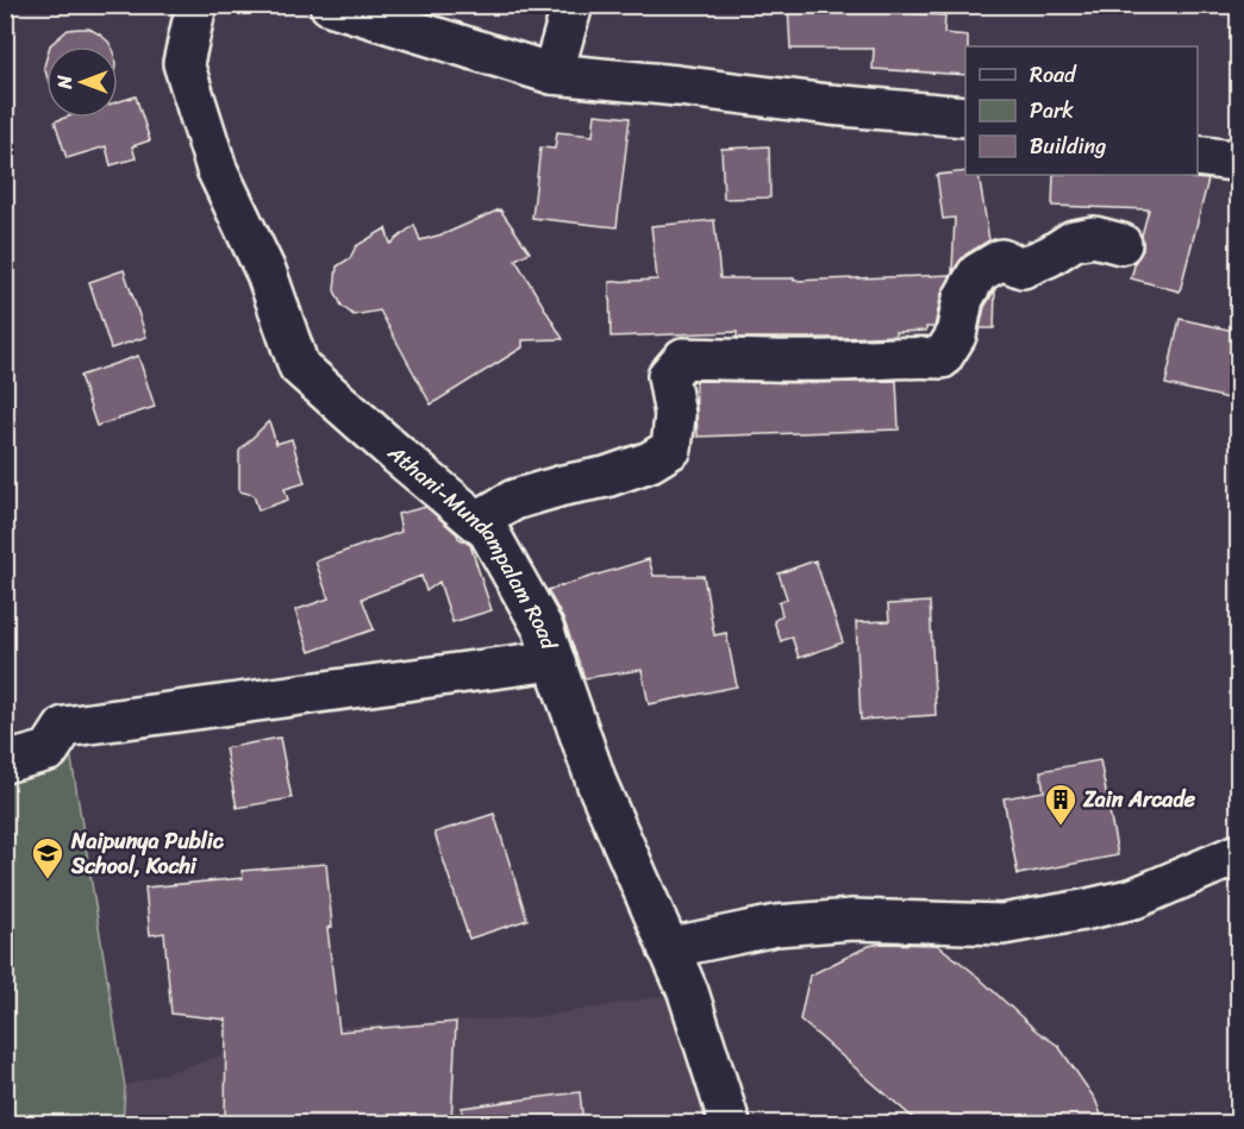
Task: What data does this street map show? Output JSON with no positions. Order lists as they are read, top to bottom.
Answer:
{
  "streets": {
    "street": ["Athani-Mundampalam Road"]
  },
  "places": {
    "building": ["Zain Arcade"],
    "school or university": ["Naipunya Public School, Kochi"]
  },
  "legend": ["Road", "Park", "Building"],
  "north": "left"
}
